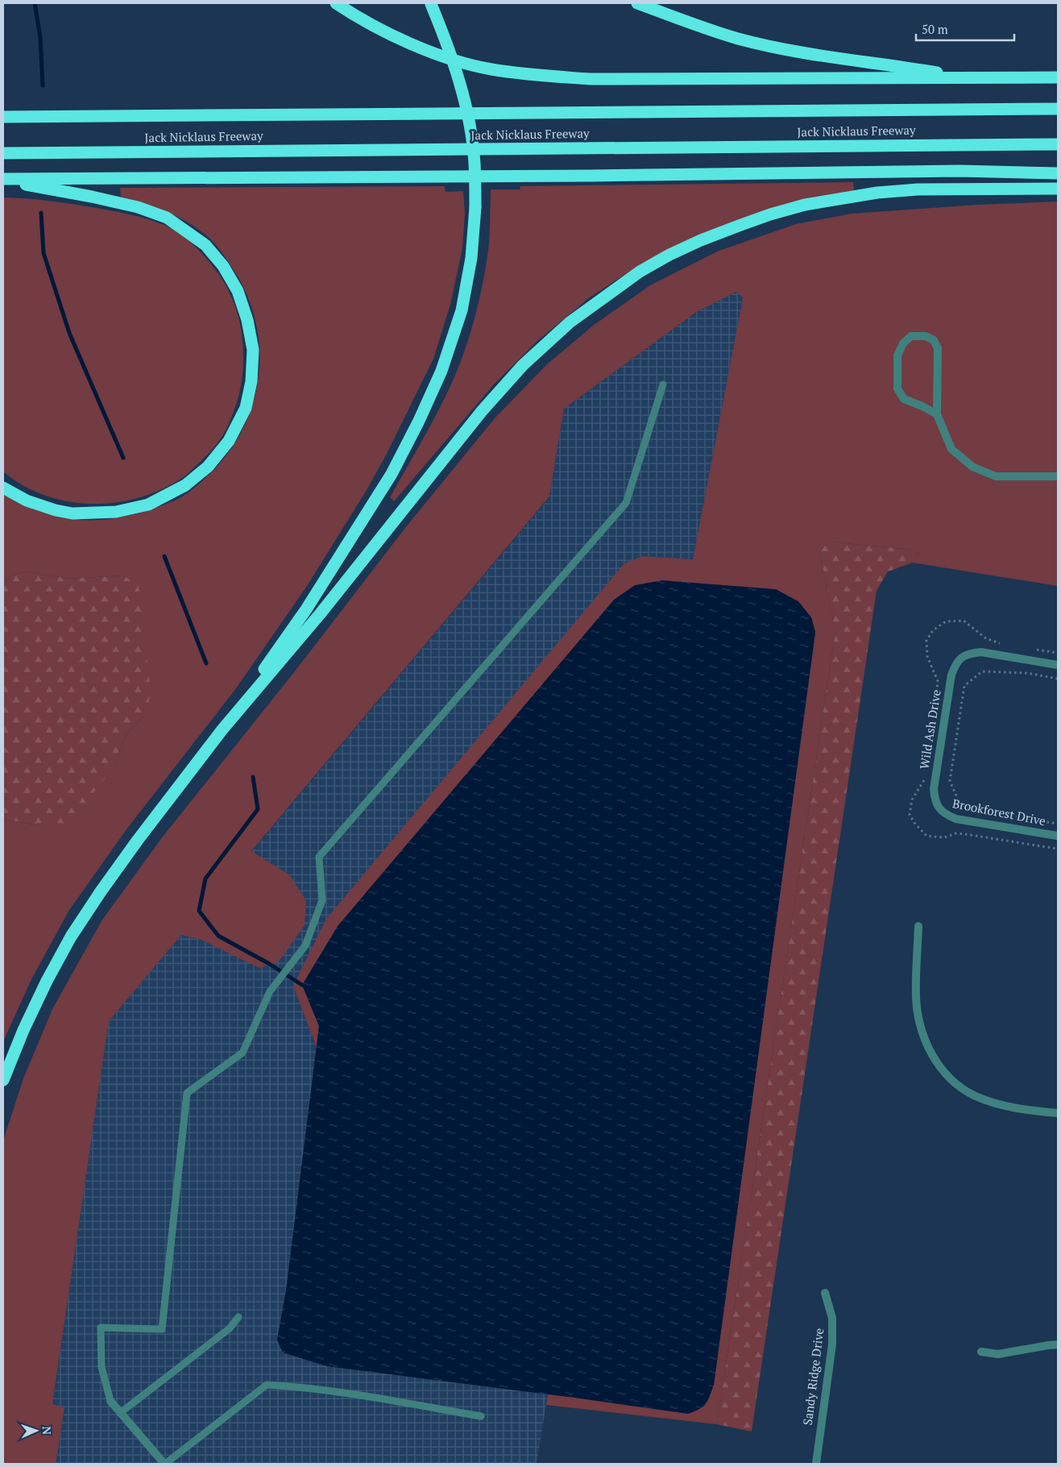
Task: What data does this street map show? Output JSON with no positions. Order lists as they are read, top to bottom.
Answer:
{
  "streets": {
    "highway": ["Jack Nicklaus Freeway"],
    "street": ["Wild Ash Drive", "Brookforest Drive", "Sandy Ridge Drive"]
  },
  "crossings": [
    ["Wild Ash Drive", "Brookforest Drive"]
  ],
  "scale_bar": "50 m",
  "north": "right"
}
